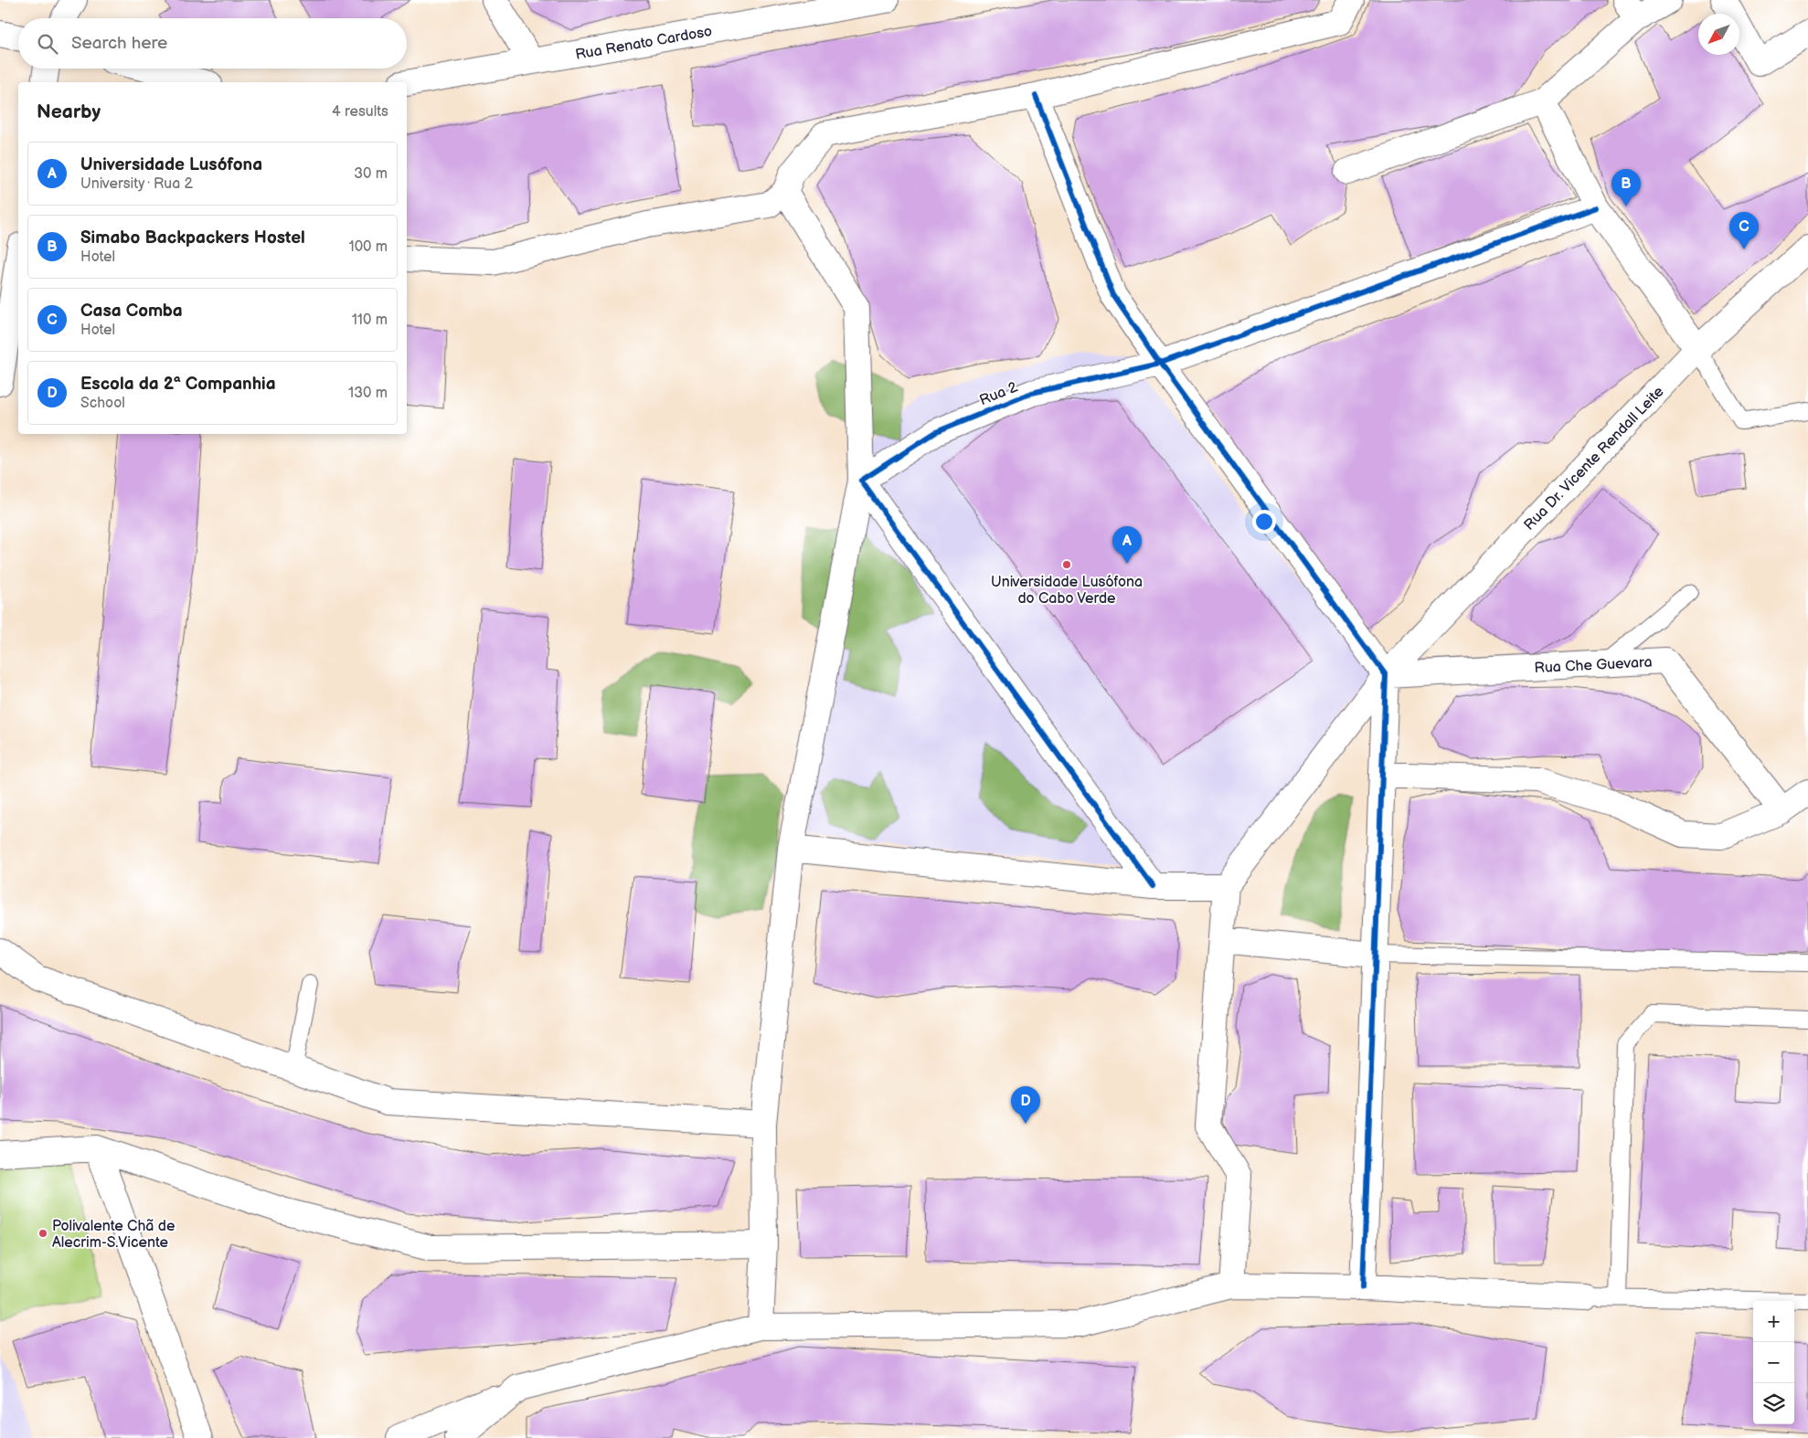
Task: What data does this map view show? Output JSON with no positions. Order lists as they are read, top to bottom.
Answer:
{
  "streets": {
    "street": [
      "Rua Renato Cardoso",
      "Rua 2",
      "Rua Dr. Vicente Rendall Leite",
      "Rua Che Guevara"
    ]
  },
  "crossings": [
    ["Rua Dr. Vicente Rendall Leite", "Rua Che Guevara"]
  ],
  "places": ["Universidade Lusófona do Cabo Verde", "Polivalente Chã de Alecrim-S.Vicente"],
  "north": "bottom left",
  "page": {
    "search": "Search here",
    "heading": ["Nearby", "4 results"],
    "list": [
      {
        "mark": "A",
        "name": "Universidade Lusófona",
        "note": "University · Rua 2",
        "value": "30 m"
      },
      {
        "mark": "B",
        "name": "Simabo Backpackers Hostel",
        "note": "Hotel",
        "value": "100 m"
      },
      {
        "mark": "C",
        "name": "Casa Comba",
        "note": "Hotel",
        "value": "110 m"
      },
      {
        "mark": "D",
        "name": "Escola da 2ª Companhia",
        "note": "School",
        "value": "130 m"
      }
    ],
    "pins": [
      "B",
      "C",
      "A",
      "D"
    ],
    "map_buttons": ["+", "−"]
  }
}
